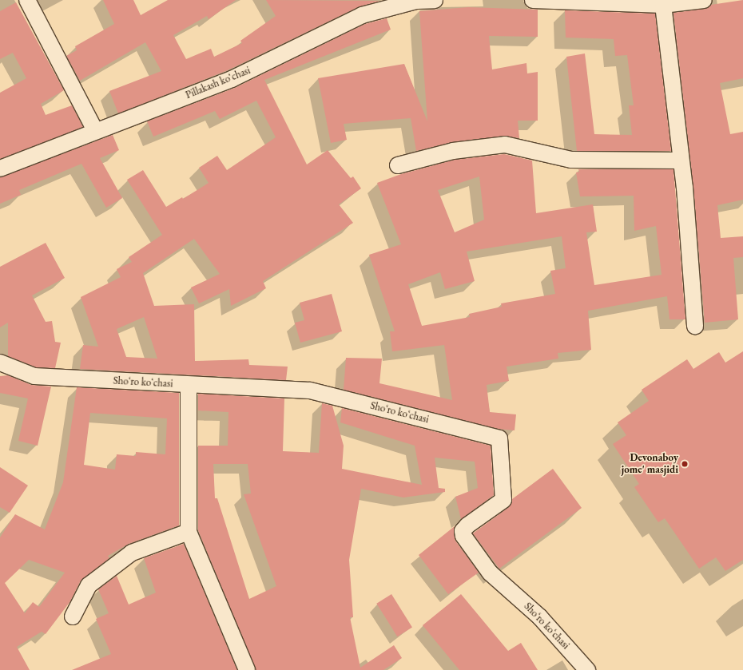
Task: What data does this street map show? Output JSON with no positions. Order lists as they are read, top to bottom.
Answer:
{
  "streets": {
    "street": ["Pillakash koʻchasi", "Shoʻro koʻchasi"]
  },
  "places": ["Devonaboy jome' masjidi"]
}
